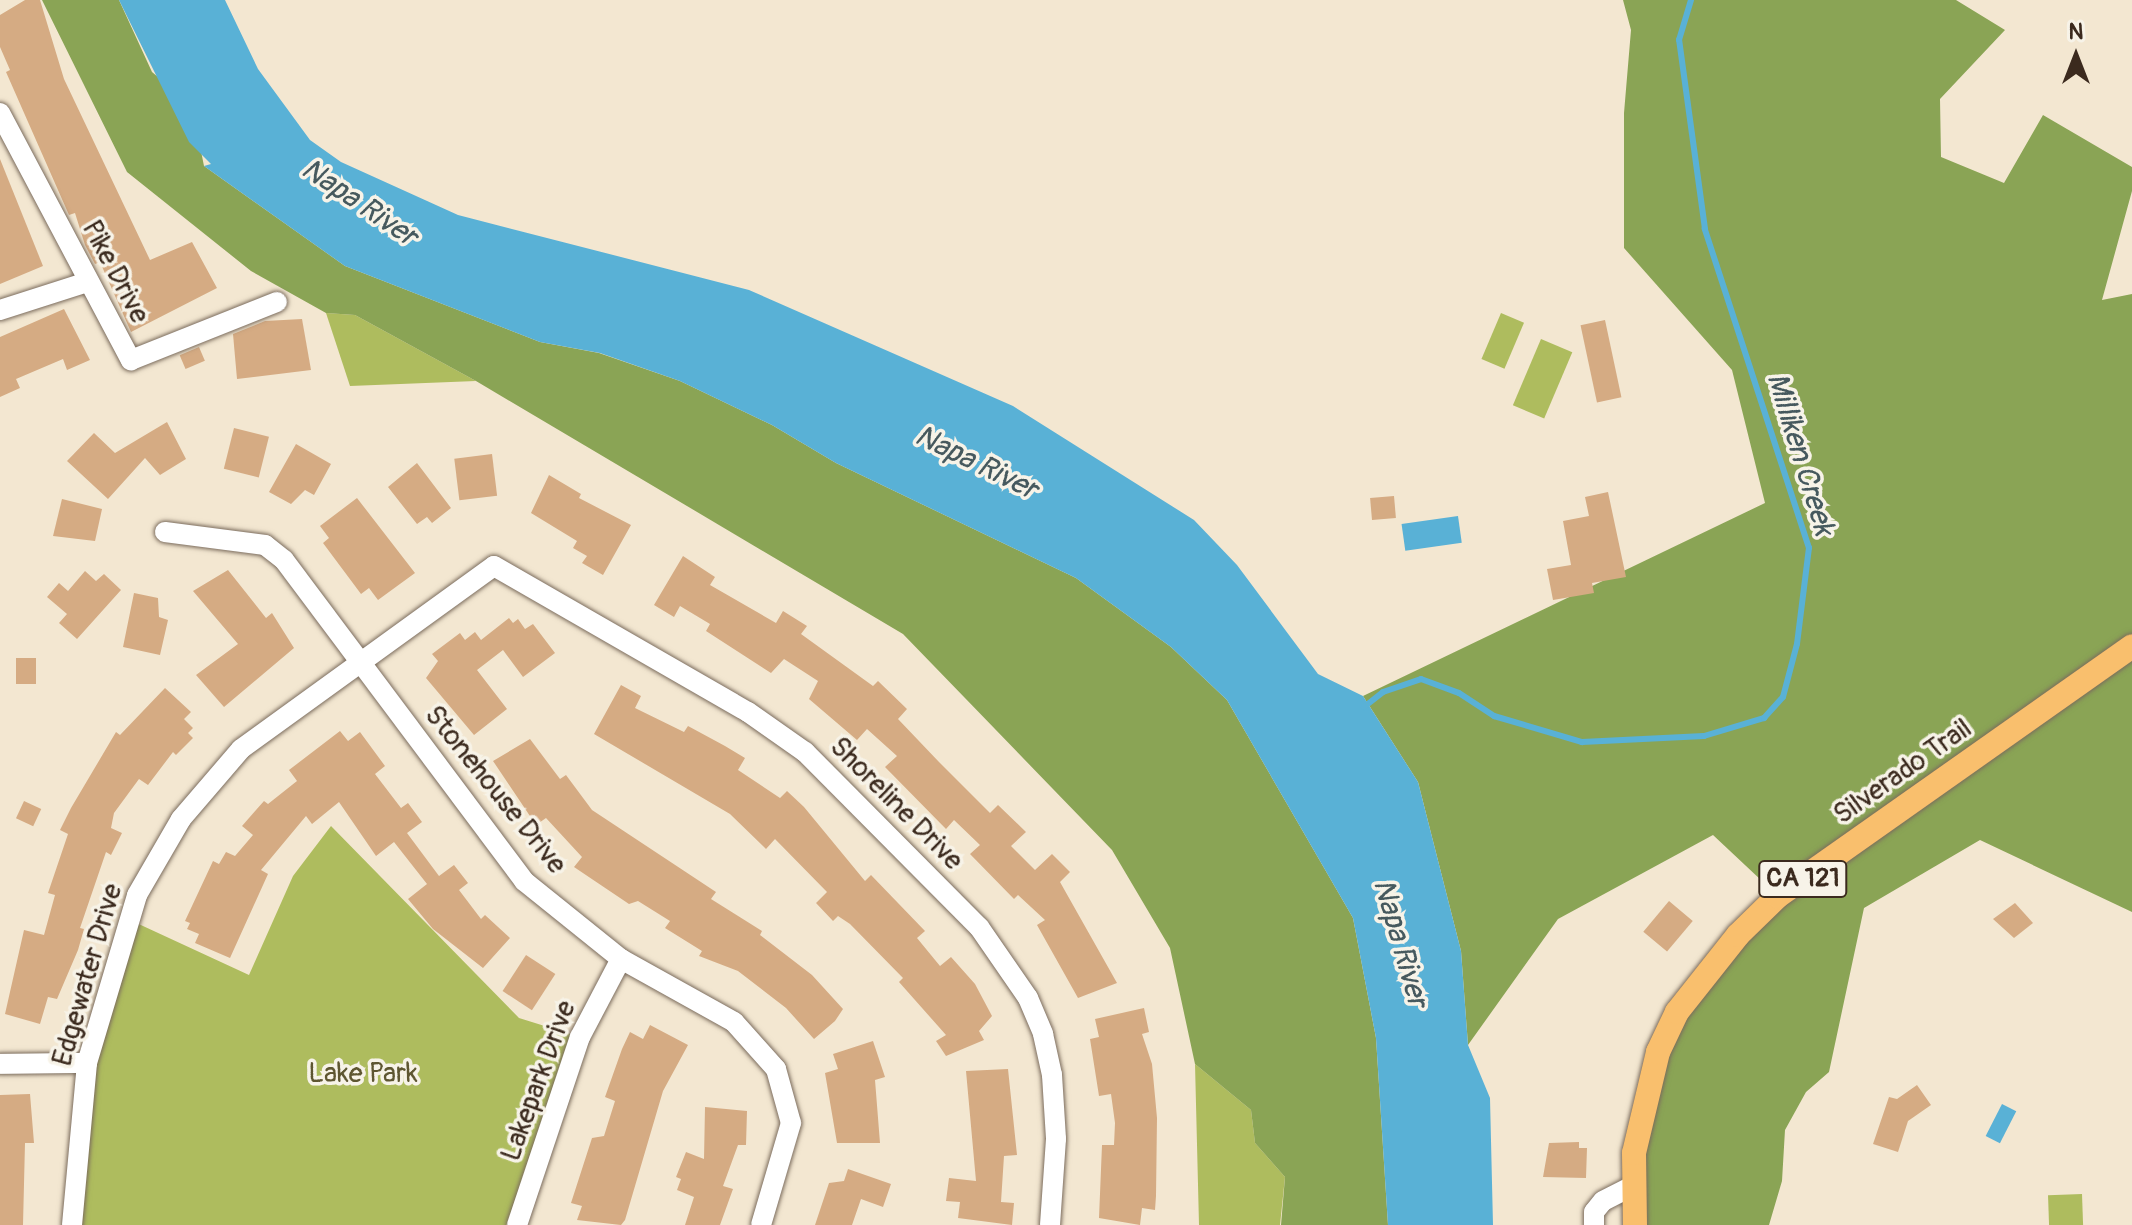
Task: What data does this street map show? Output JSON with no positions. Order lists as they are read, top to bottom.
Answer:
{
  "streets": {
    "main road": ["Silverado Trail", "CA 121"],
    "street": [
      "Pike Drive",
      "Stonehouse Drive",
      "Shoreline Drive",
      "Edgewater Drive",
      "Lakepark Drive"
    ]
  },
  "crossings": [
    ["Stonehouse Drive", "Edgewater Drive"],
    ["Stonehouse Drive", "Lakepark Drive"],
    ["Shoreline Drive", "Edgewater Drive"]
  ],
  "water": ["Napa River", "Milliken Creek"],
  "parks": ["Lake Park"],
  "north": "top"
}
